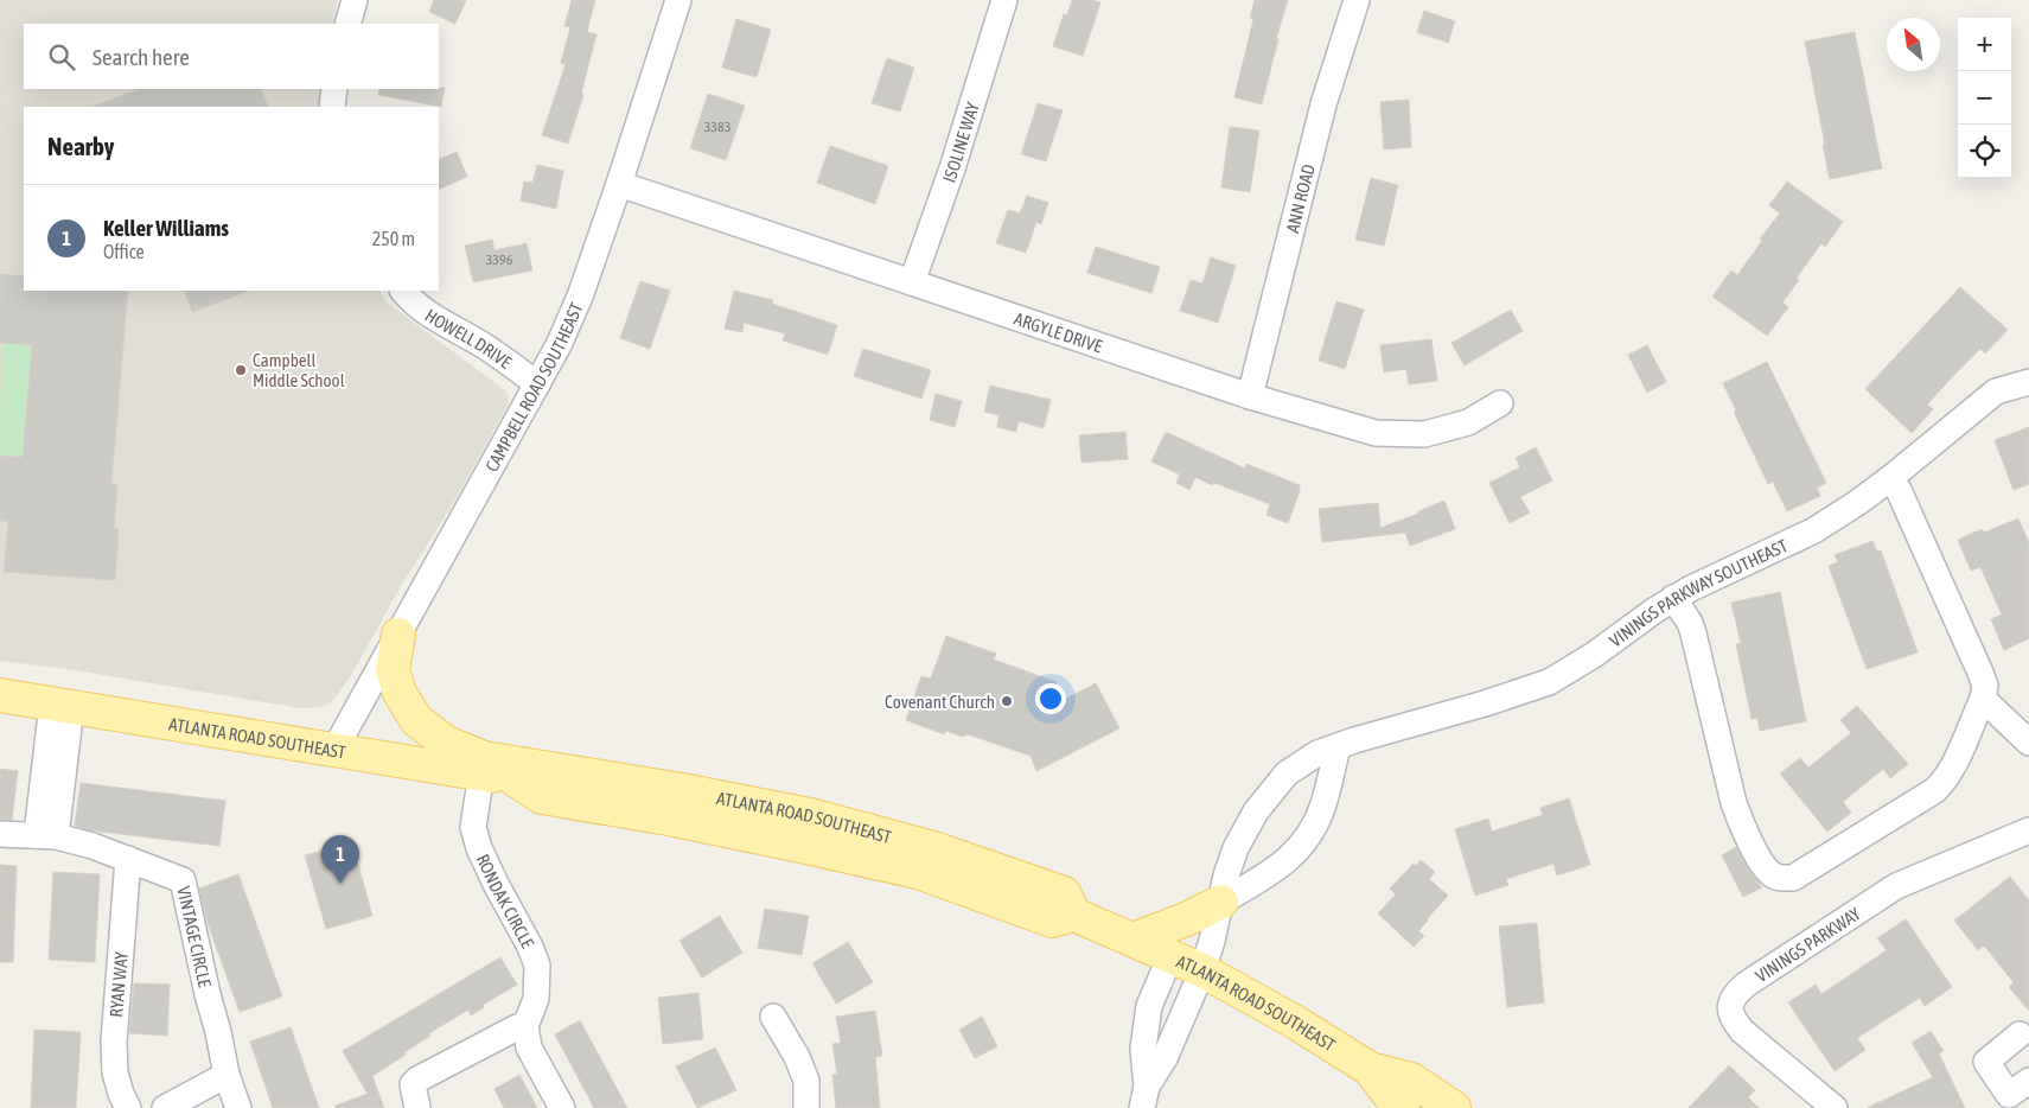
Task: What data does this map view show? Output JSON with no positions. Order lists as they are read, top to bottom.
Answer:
{
  "streets": {
    "main road": ["ATLANTA ROAD SOUTHEAST"],
    "street": [
      "ISOLINE WAY",
      "ANN ROAD",
      "ARGYLE DRIVE",
      "HOWELL DRIVE",
      "CAMPBELL ROAD SOUTHEAST",
      "VININGS PARKWAY SOUTHEAST",
      "RONDAK CIRCLE",
      "VINTAGE CIRCLE",
      "VININGS PARKWAY",
      "RYAN WAY"
    ]
  },
  "crossings": [
    ["ISOLINE WAY", "ARGYLE DRIVE"],
    ["ANN ROAD", "ARGYLE DRIVE"],
    ["ARGYLE DRIVE", "CAMPBELL ROAD SOUTHEAST"],
    ["HOWELL DRIVE", "CAMPBELL ROAD SOUTHEAST"],
    ["CAMPBELL ROAD SOUTHEAST", "ATLANTA ROAD SOUTHEAST"],
    ["VININGS PARKWAY SOUTHEAST", "ATLANTA ROAD SOUTHEAST"],
    ["ATLANTA ROAD SOUTHEAST", "RONDAK CIRCLE"],
    ["VINTAGE CIRCLE", "RYAN WAY"]
  ],
  "places": ["Campbell Middle School", "Covenant Church"],
  "house_numbers": ["3383", "3396"],
  "north": "top left",
  "page": {
    "map_buttons": ["+", "−"],
    "search": "Search here",
    "heading": "Nearby",
    "list": [
      {
        "mark": "1",
        "name": "Keller Williams",
        "note": "Office",
        "value": "250 m"
      }
    ],
    "pins": "1"
  }
}
